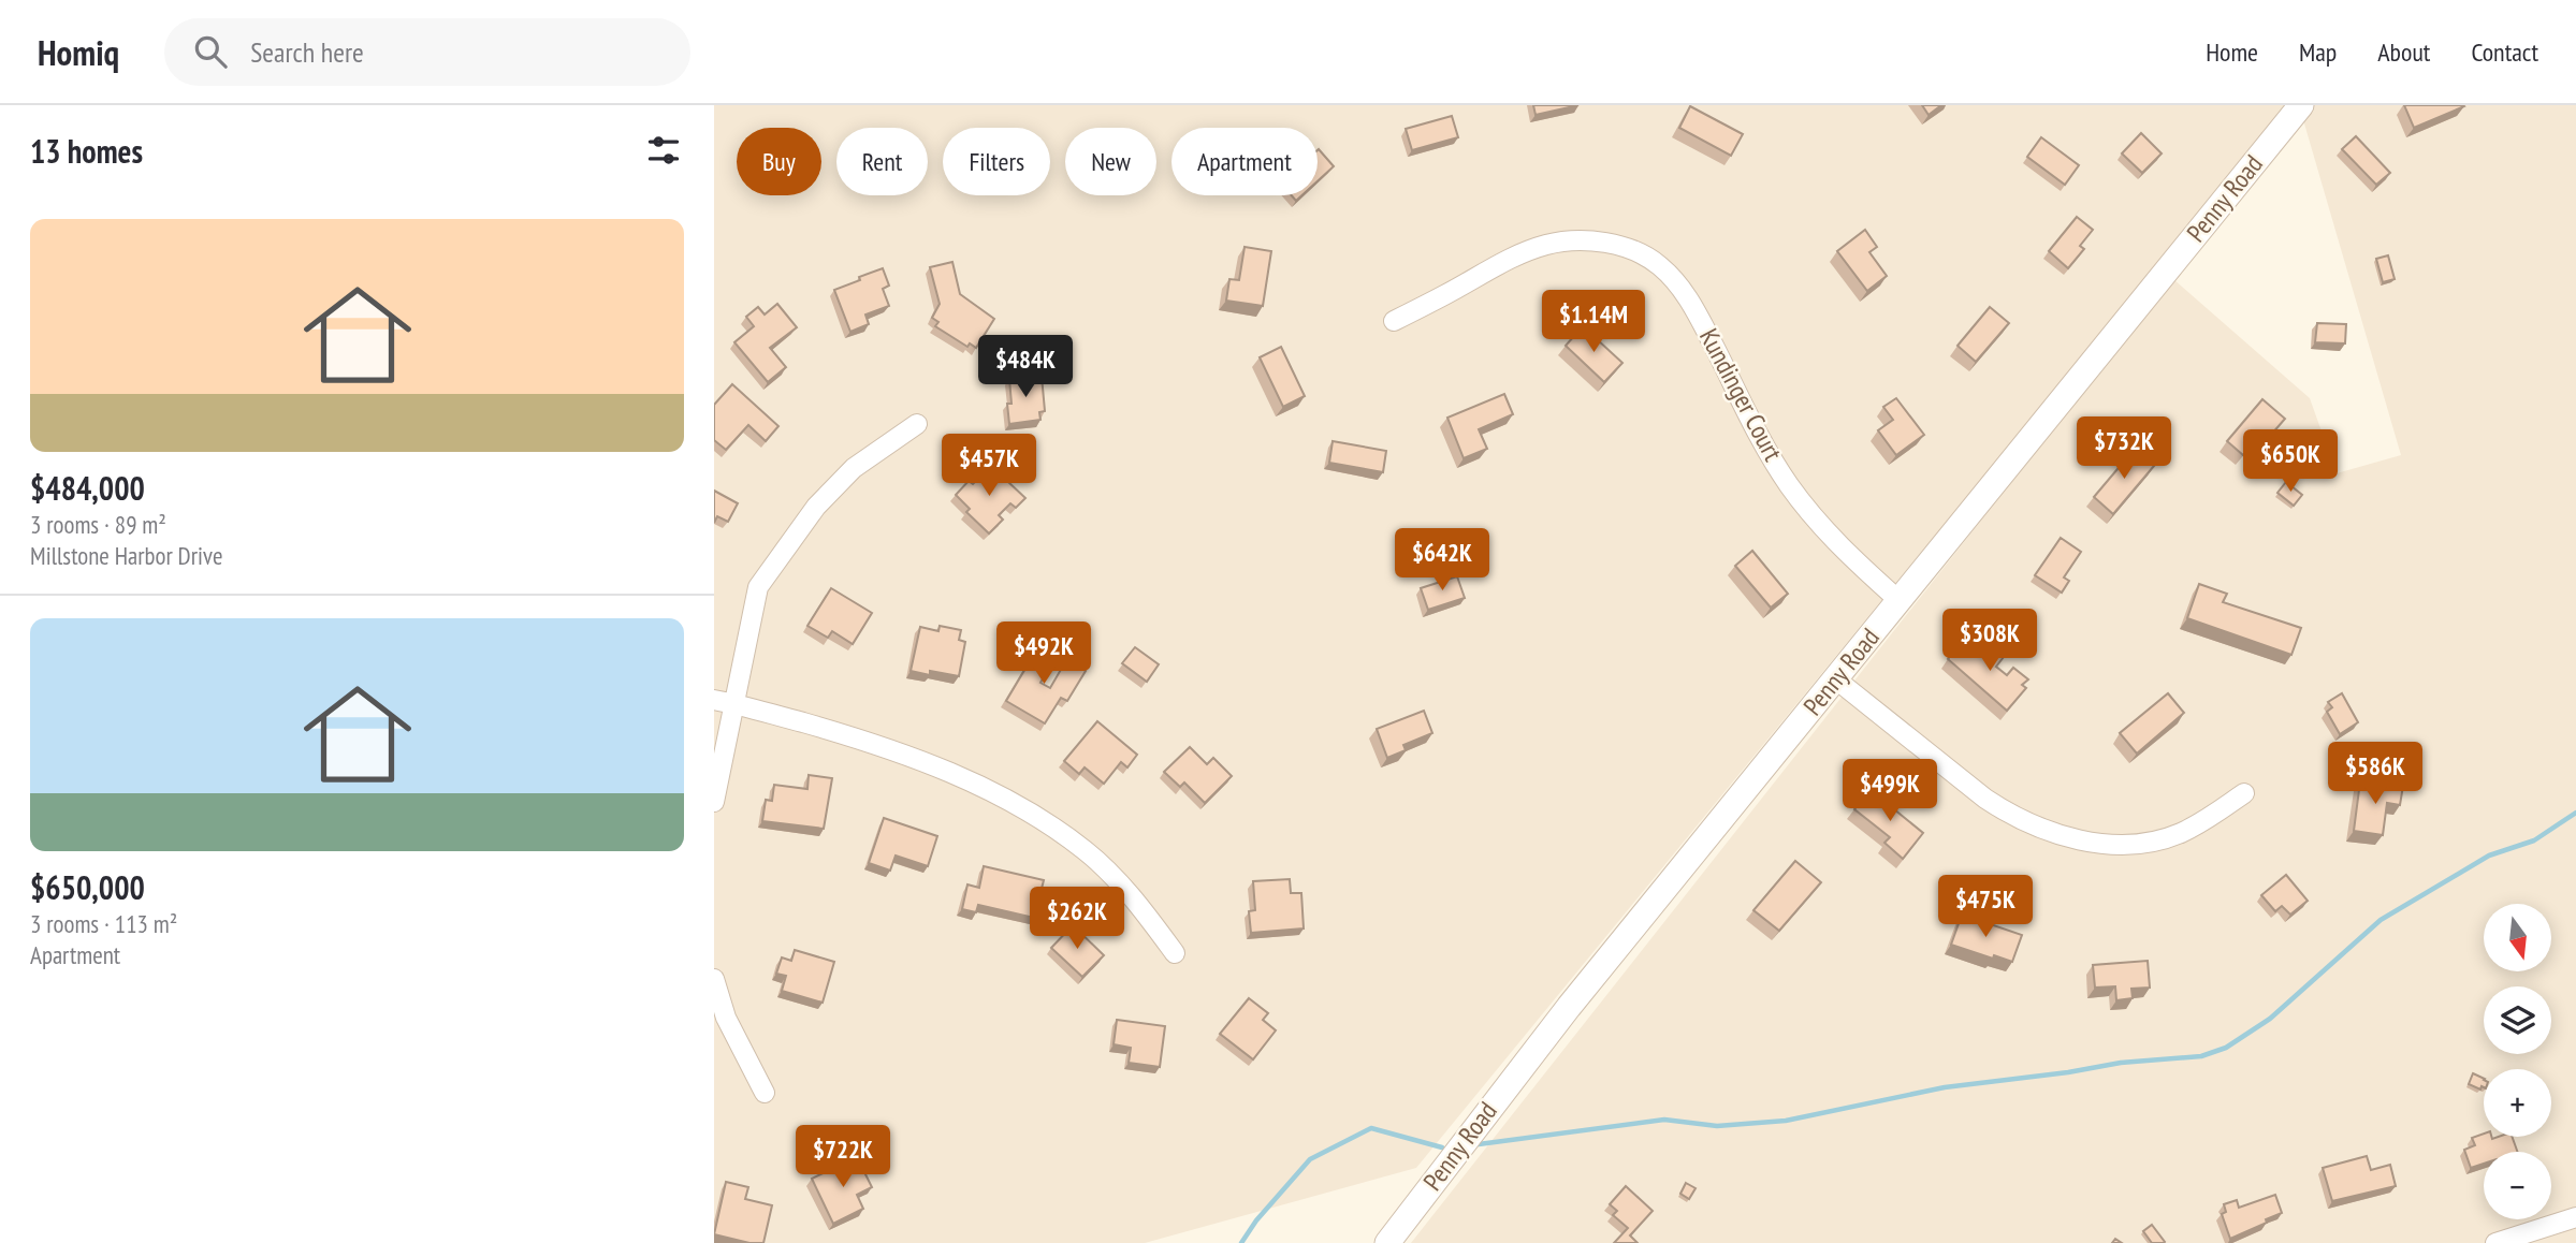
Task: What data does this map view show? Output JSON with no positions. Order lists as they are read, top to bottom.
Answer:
{
  "streets": {
    "street": ["Penny Road", "Kundinger Court"]
  },
  "crossings": [
    ["Penny Road", "Kundinger Court"]
  ],
  "north": "bottom",
  "page": {
    "header": "Homiq",
    "search": "Search here",
    "nav": [
      "Home",
      "Map",
      "About",
      "Contact"
    ],
    "heading": "13 homes",
    "chip": [
      "Buy",
      "Rent",
      "Filters",
      "New",
      "Apartment"
    ],
    "list": [
      {
        "name": "$484,000",
        "note": "3 rooms · 89 m² · Millstone Harbor Drive"
      },
      {
        "name": "$650,000",
        "note": "3 rooms · 113 m² · Apartment"
      }
    ],
    "price": [
      "$1.14M",
      "$484K",
      "$732K",
      "$650K",
      "$457K",
      "$642K",
      "$308K",
      "$492K",
      "$586K",
      "$499K",
      "$475K",
      "$262K",
      "$722K"
    ],
    "map_buttons": ["+", "−"]
  }
}
